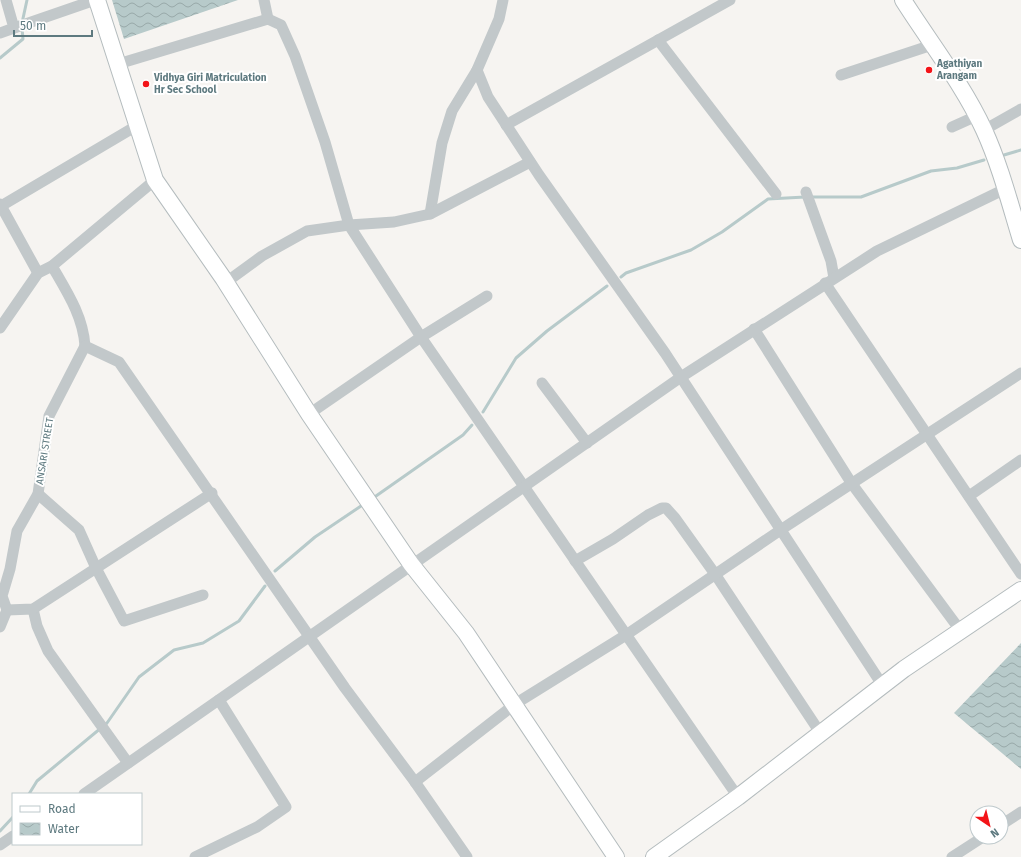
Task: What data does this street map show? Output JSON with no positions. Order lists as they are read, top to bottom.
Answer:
{
  "streets": {
    "street": ["ANSARI STREET"]
  },
  "places": ["Agathiyan Arangam", "Vidhya Giri Matriculation Hr Sec School"],
  "legend": ["Road", "Water"],
  "scale_bar": "50 m",
  "north": "bottom right"
}
